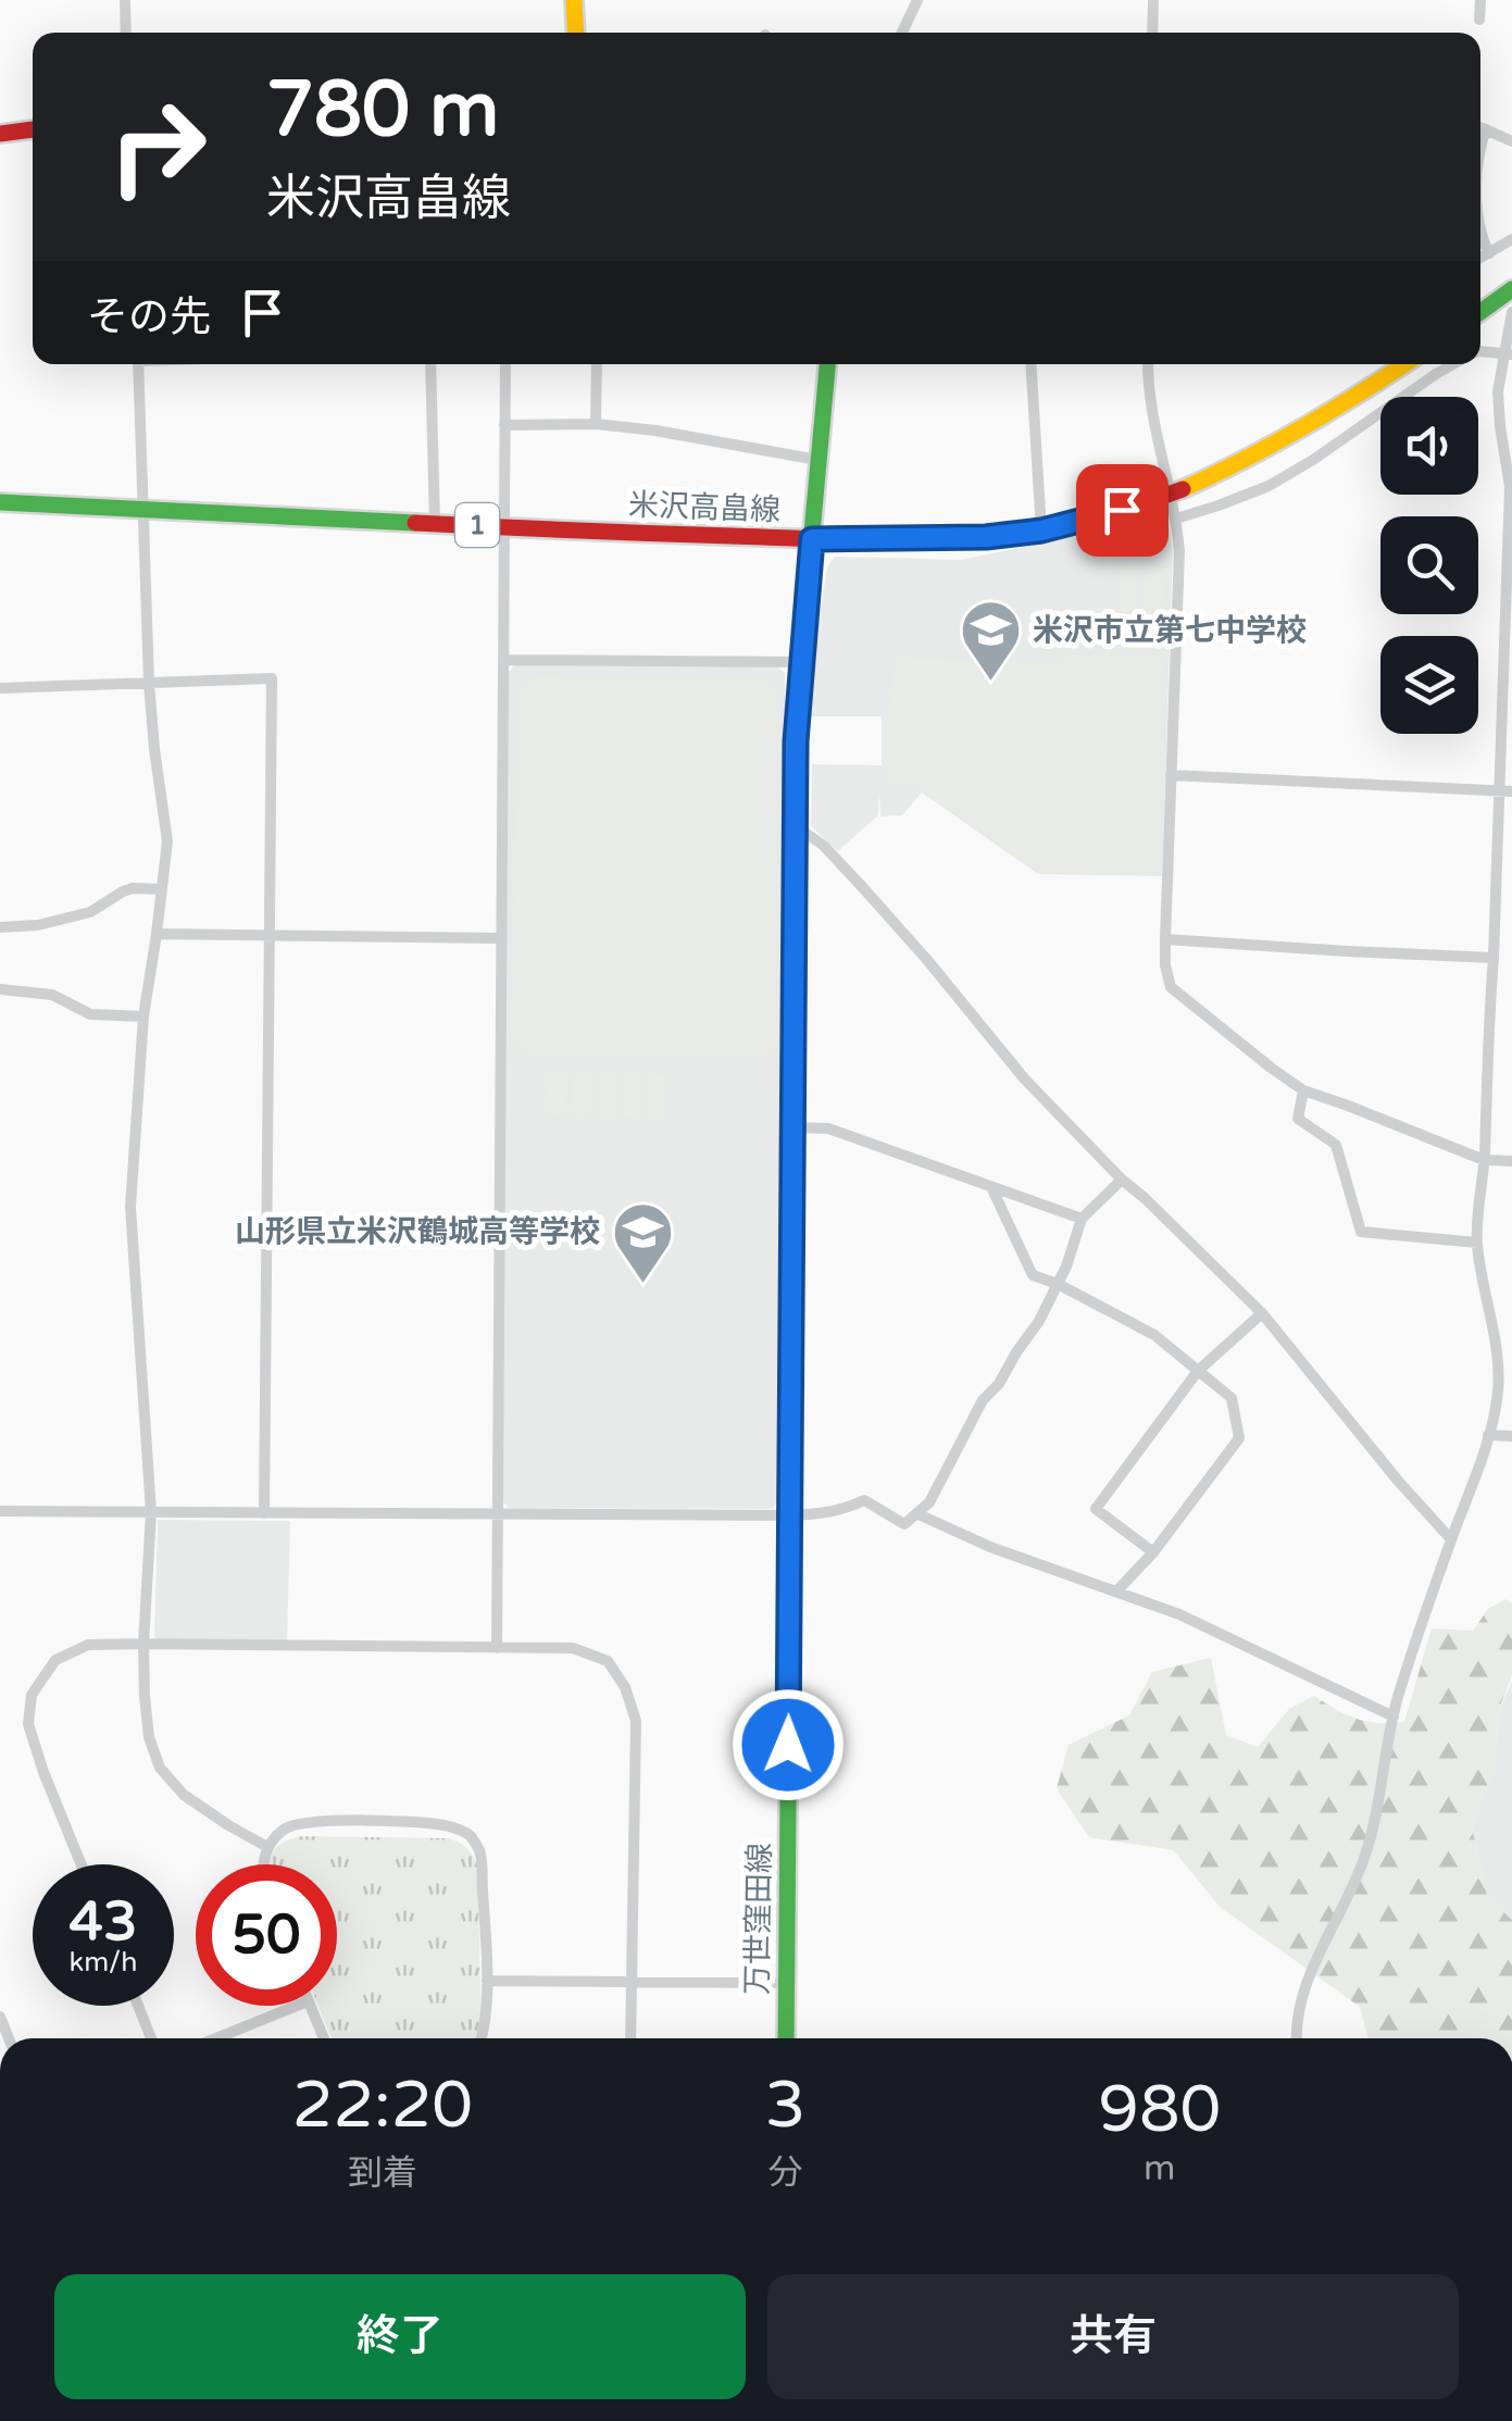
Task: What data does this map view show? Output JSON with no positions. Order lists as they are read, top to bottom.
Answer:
{
  "streets": {
    "main road": ["米沢高畠線", "1", "万世窪田線"]
  },
  "crossings": [
    ["米沢高畠線", "万世窪田線"]
  ],
  "places": {
    "school or university": ["米沢市立第七中学校", "山形県立米沢鶴城高等学校"]
  },
  "page": {
    "turn": ["780 m", "米沢高畠線"],
    "then": "その先",
    "speed": "43 km/h",
    "limit": "50",
    "eta": [
      "22:20",
      "到着",
      "3",
      "分",
      "980",
      "m"
    ],
    "buttons": ["終了", "共有"]
  }
}
